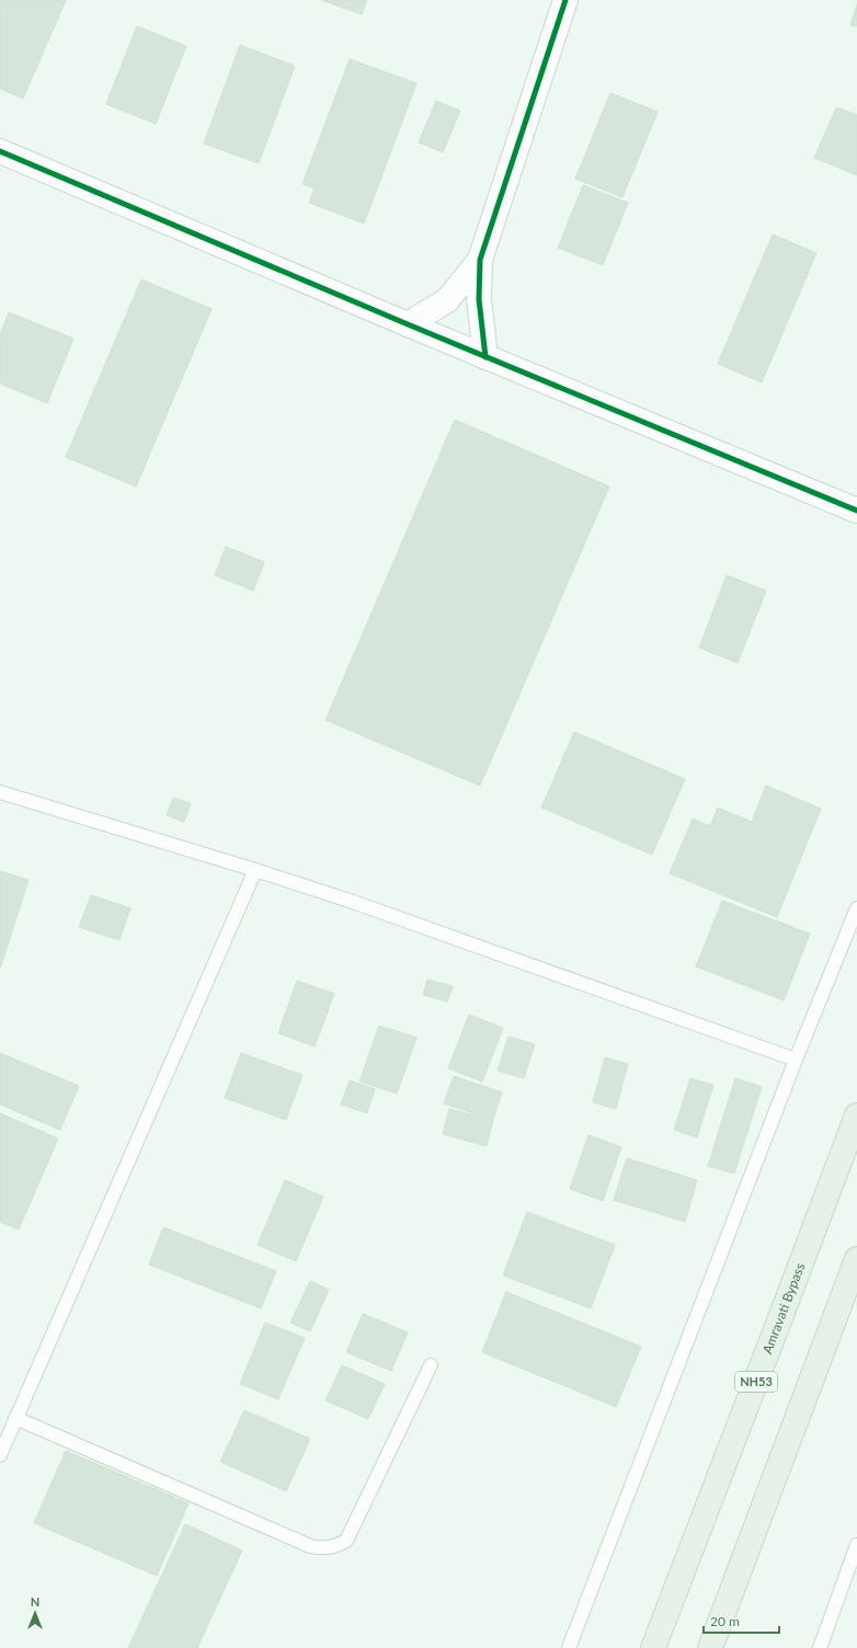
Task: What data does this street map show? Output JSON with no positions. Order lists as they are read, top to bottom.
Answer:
{
  "streets": {
    "highway": ["Amravati Bypass", "NH53"]
  },
  "scale_bar": "20 m",
  "north": "top"
}
